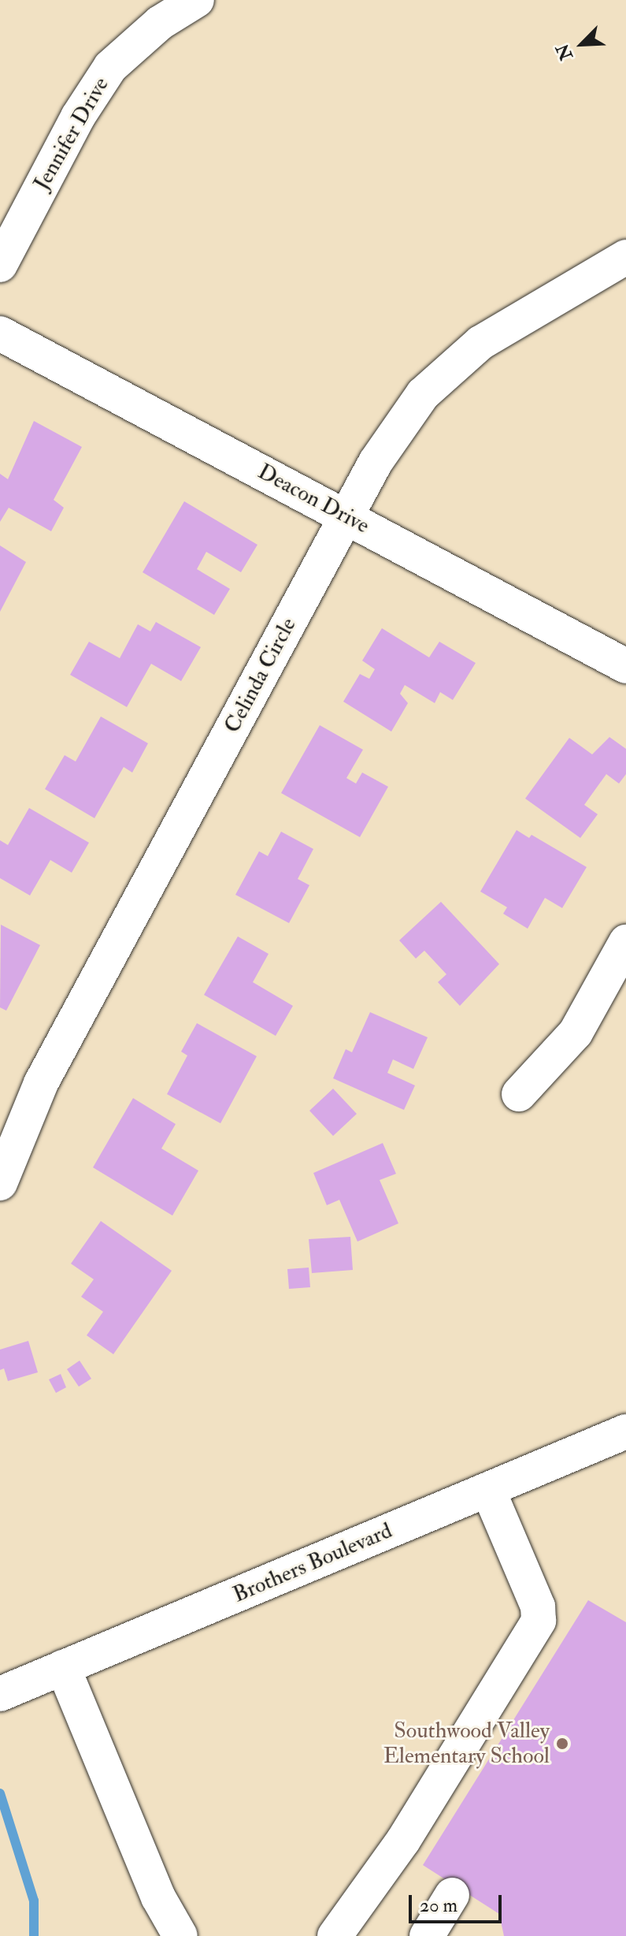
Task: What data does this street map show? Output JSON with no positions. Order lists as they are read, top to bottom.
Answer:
{
  "streets": {
    "street": [
      "Jennifer Drive",
      "Deacon Drive",
      "Celinda Circle",
      "Brothers Boulevard"
    ]
  },
  "crossings": [
    ["Deacon Drive", "Celinda Circle"]
  ],
  "places": ["Southwood Valley Elementary School"],
  "scale_bar": "20 m",
  "north": "bottom left"
}
